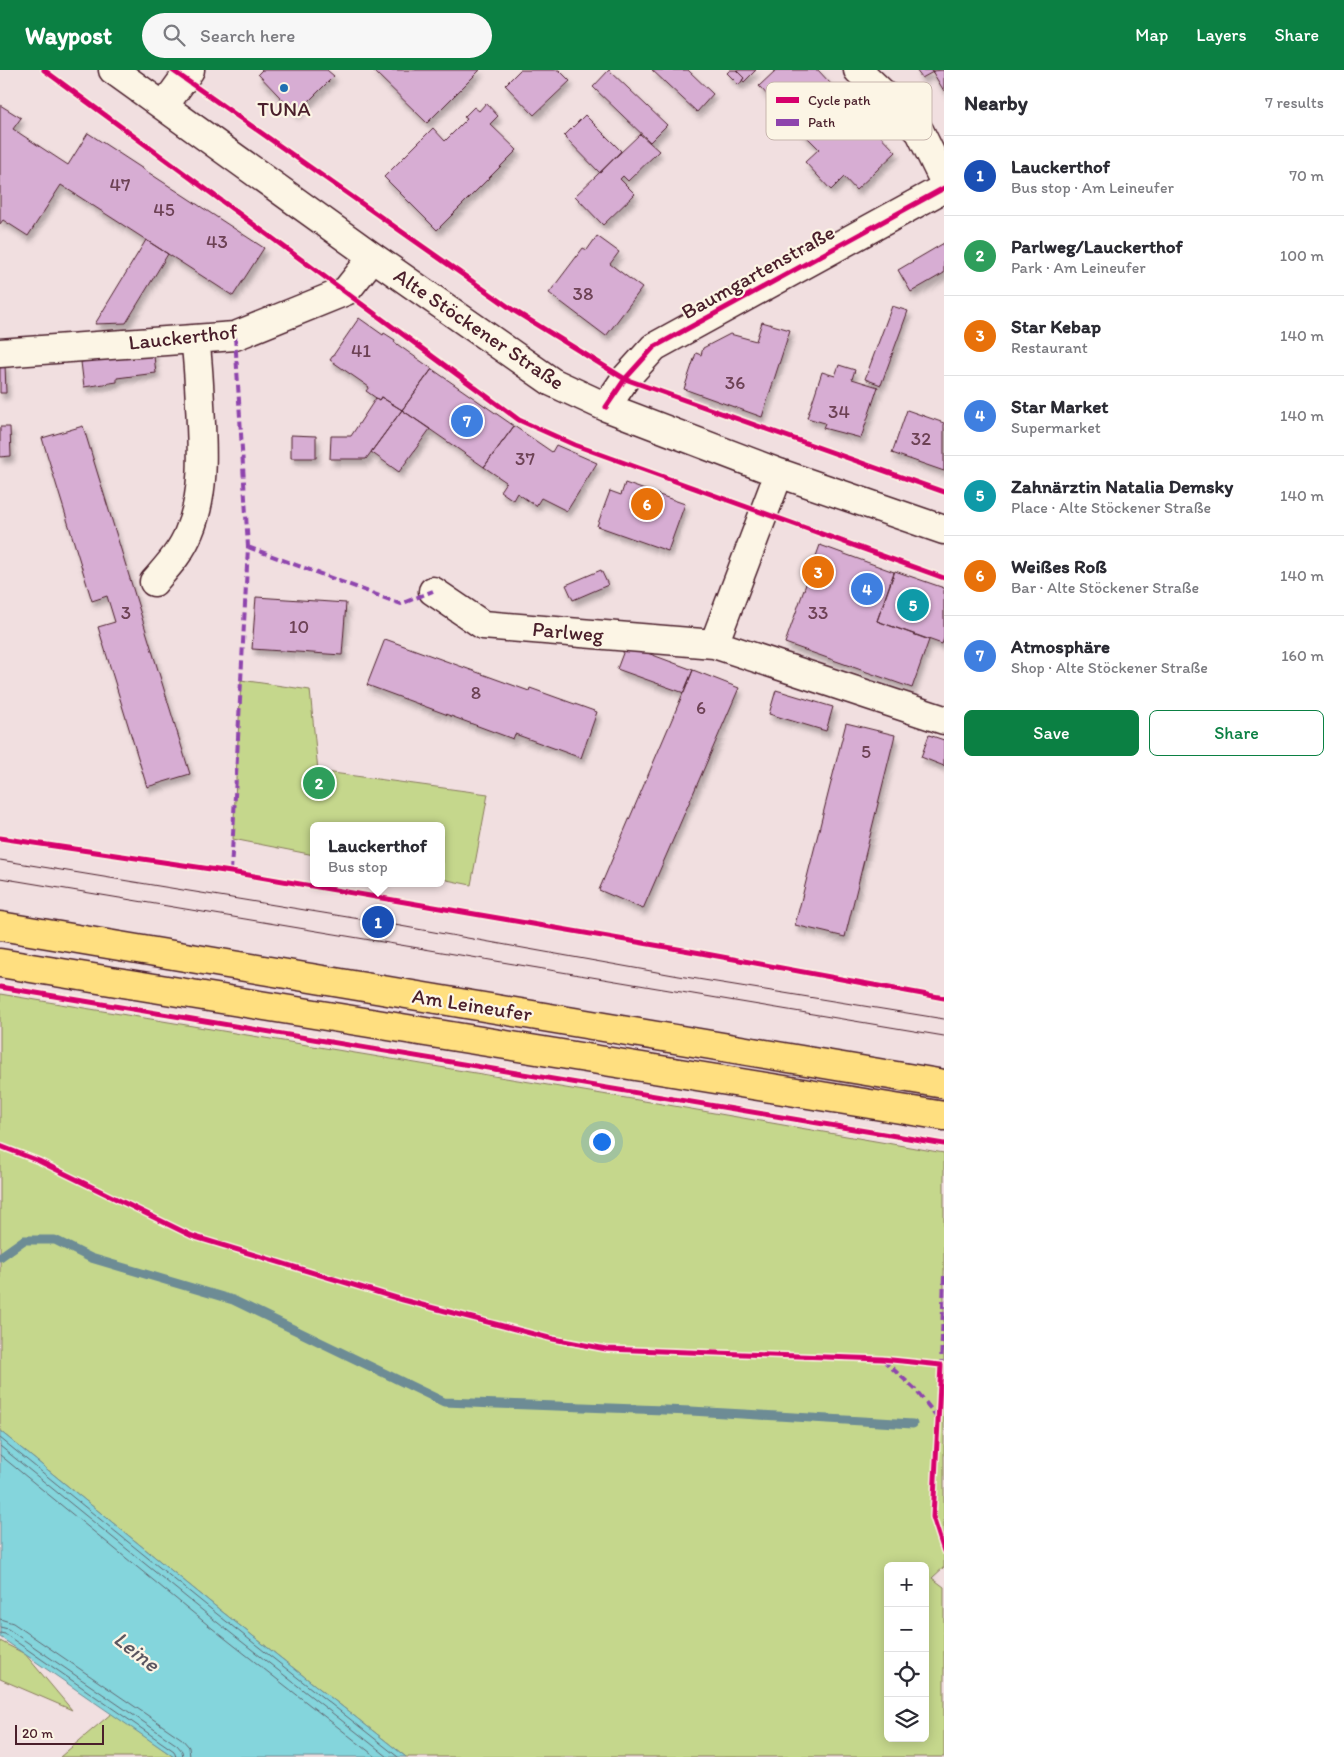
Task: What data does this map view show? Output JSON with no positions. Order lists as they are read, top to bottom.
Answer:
{
  "streets": {
    "main road": ["Am Leineufer"],
    "street": [
      "Baumgartenstraße",
      "Alte Stöckener Straße",
      "Lauckerthof",
      "Parlweg"
    ]
  },
  "crossings": [
    ["Baumgartenstraße", "Alte Stöckener Straße"],
    ["Alte Stöckener Straße", "Lauckerthof"]
  ],
  "water": ["Leine"],
  "places": ["TUNA"],
  "house_numbers": [
    "47",
    "45",
    "43",
    "38",
    "41",
    "36",
    "34",
    "32",
    "37",
    "3",
    "33",
    "10",
    "8",
    "6",
    "5"
  ],
  "legend": ["Cycle path", "Path"],
  "scale_bar": "20 m",
  "page": {
    "header": "Waypost",
    "search": "Search here",
    "nav": ["Map", "Layers", "Share"],
    "heading": ["Nearby", "7 results"],
    "list": [
      {
        "mark": "1",
        "name": "Lauckerthof",
        "note": "Bus stop · Am Leineufer",
        "value": "70 m"
      },
      {
        "mark": "2",
        "name": "Parlweg/Lauckerthof",
        "note": "Park · Am Leineufer",
        "value": "100 m"
      },
      {
        "mark": "3",
        "name": "Star Kebap",
        "note": "Restaurant",
        "value": "140 m"
      },
      {
        "mark": "4",
        "name": "Star Market",
        "note": "Supermarket",
        "value": "140 m"
      },
      {
        "mark": "5",
        "name": "Zahnärztin Natalia Demsky",
        "note": "Place · Alte Stöckener Straße",
        "value": "140 m"
      },
      {
        "mark": "6",
        "name": "Weißes Roß",
        "note": "Bar · Alte Stöckener Straße",
        "value": "140 m"
      },
      {
        "mark": "7",
        "name": "Atmosphäre",
        "note": "Shop · Alte Stöckener Straße",
        "value": "160 m"
      }
    ],
    "pins": [
      "7",
      "6",
      "3",
      "4",
      "5",
      "2",
      "1"
    ],
    "buttons": ["Save", "Share"],
    "popup": ["Lauckerthof", "Bus stop"],
    "map_buttons": ["+", "−"],
    "scale": "20 m"
  }
}
